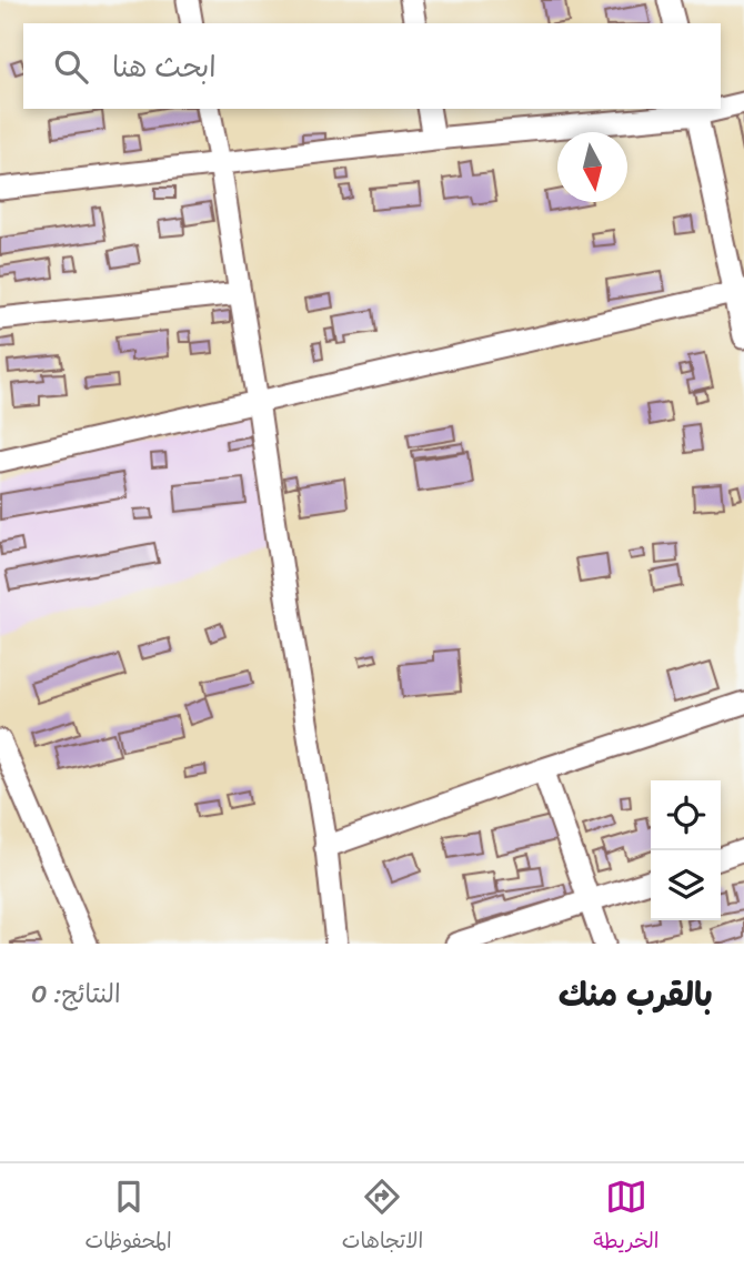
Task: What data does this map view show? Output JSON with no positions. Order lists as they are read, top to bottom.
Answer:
{
  "north": "bottom",
  "page": {
    "search": "ابحث هنا",
    "heading": ["بالقرب منك", "النتائج: 0"],
    "nav": ["الخريطة", "الاتجاهات", "المحفوظات"]
  }
}
